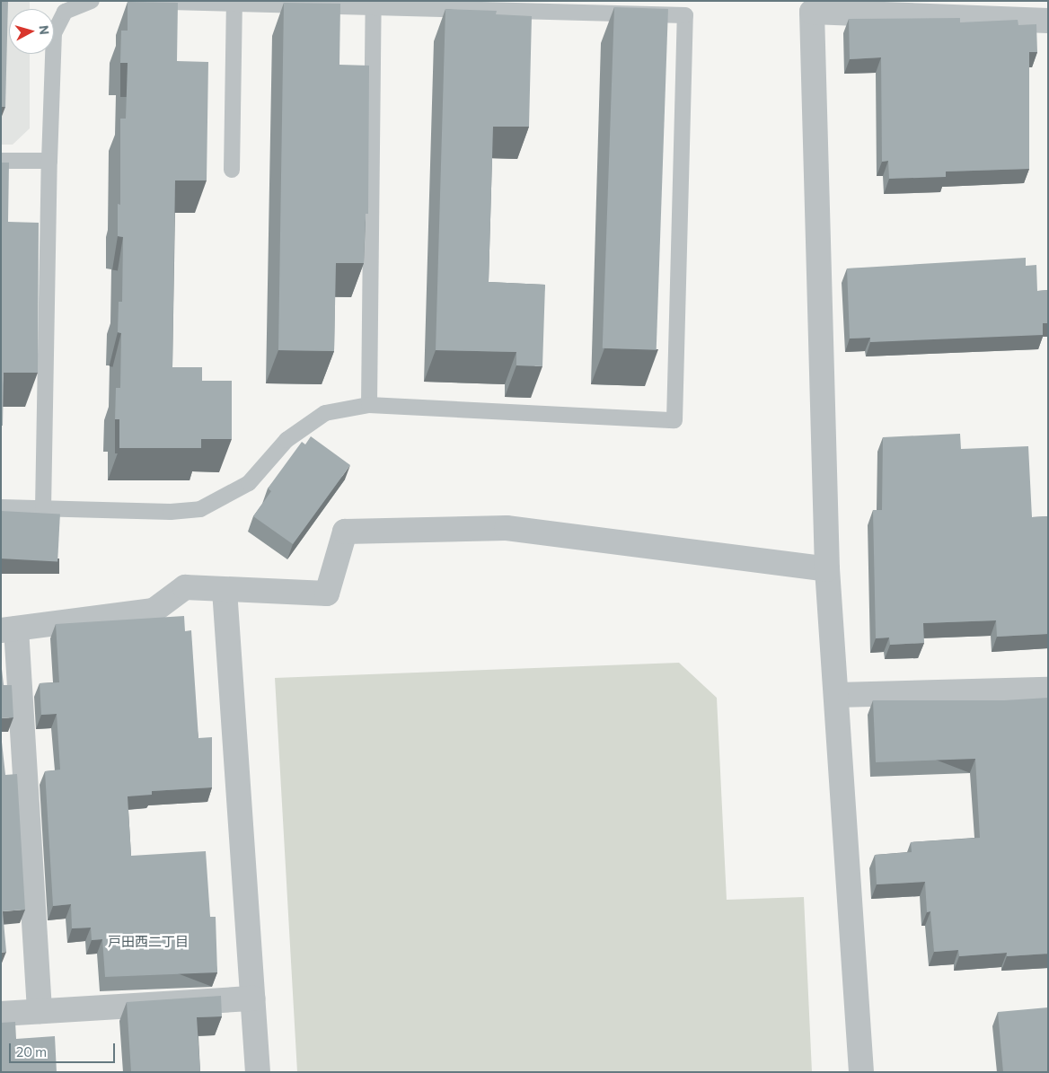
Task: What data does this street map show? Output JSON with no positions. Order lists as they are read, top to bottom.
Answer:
{
  "districts": ["戸田西二丁目"],
  "scale_bar": "20 m",
  "north": "right"
}
